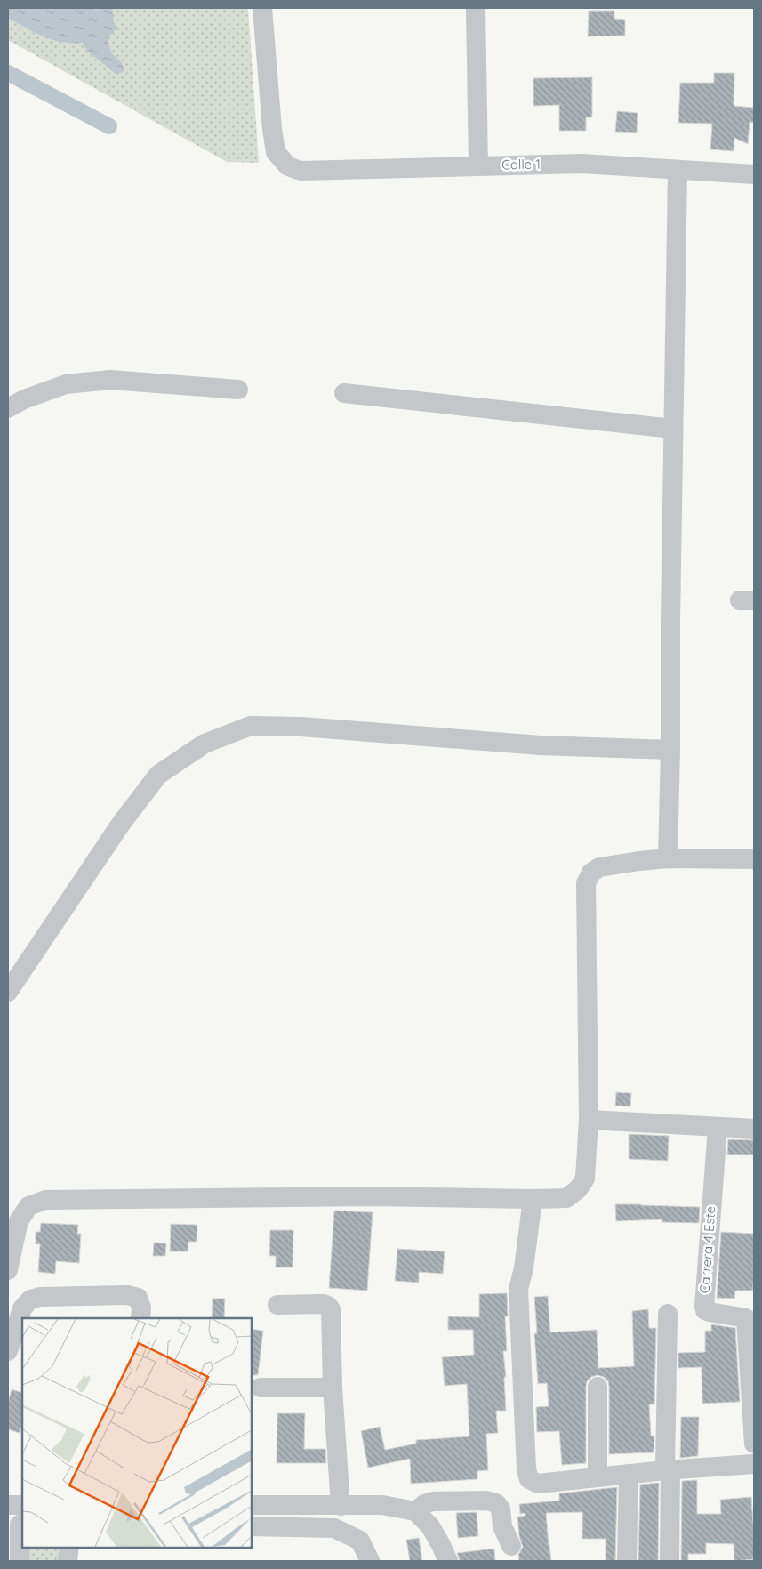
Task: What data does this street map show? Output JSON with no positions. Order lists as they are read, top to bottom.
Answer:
{
  "streets": {
    "street": ["Calle 1", "Carrera 4 Este"]
  }
}
